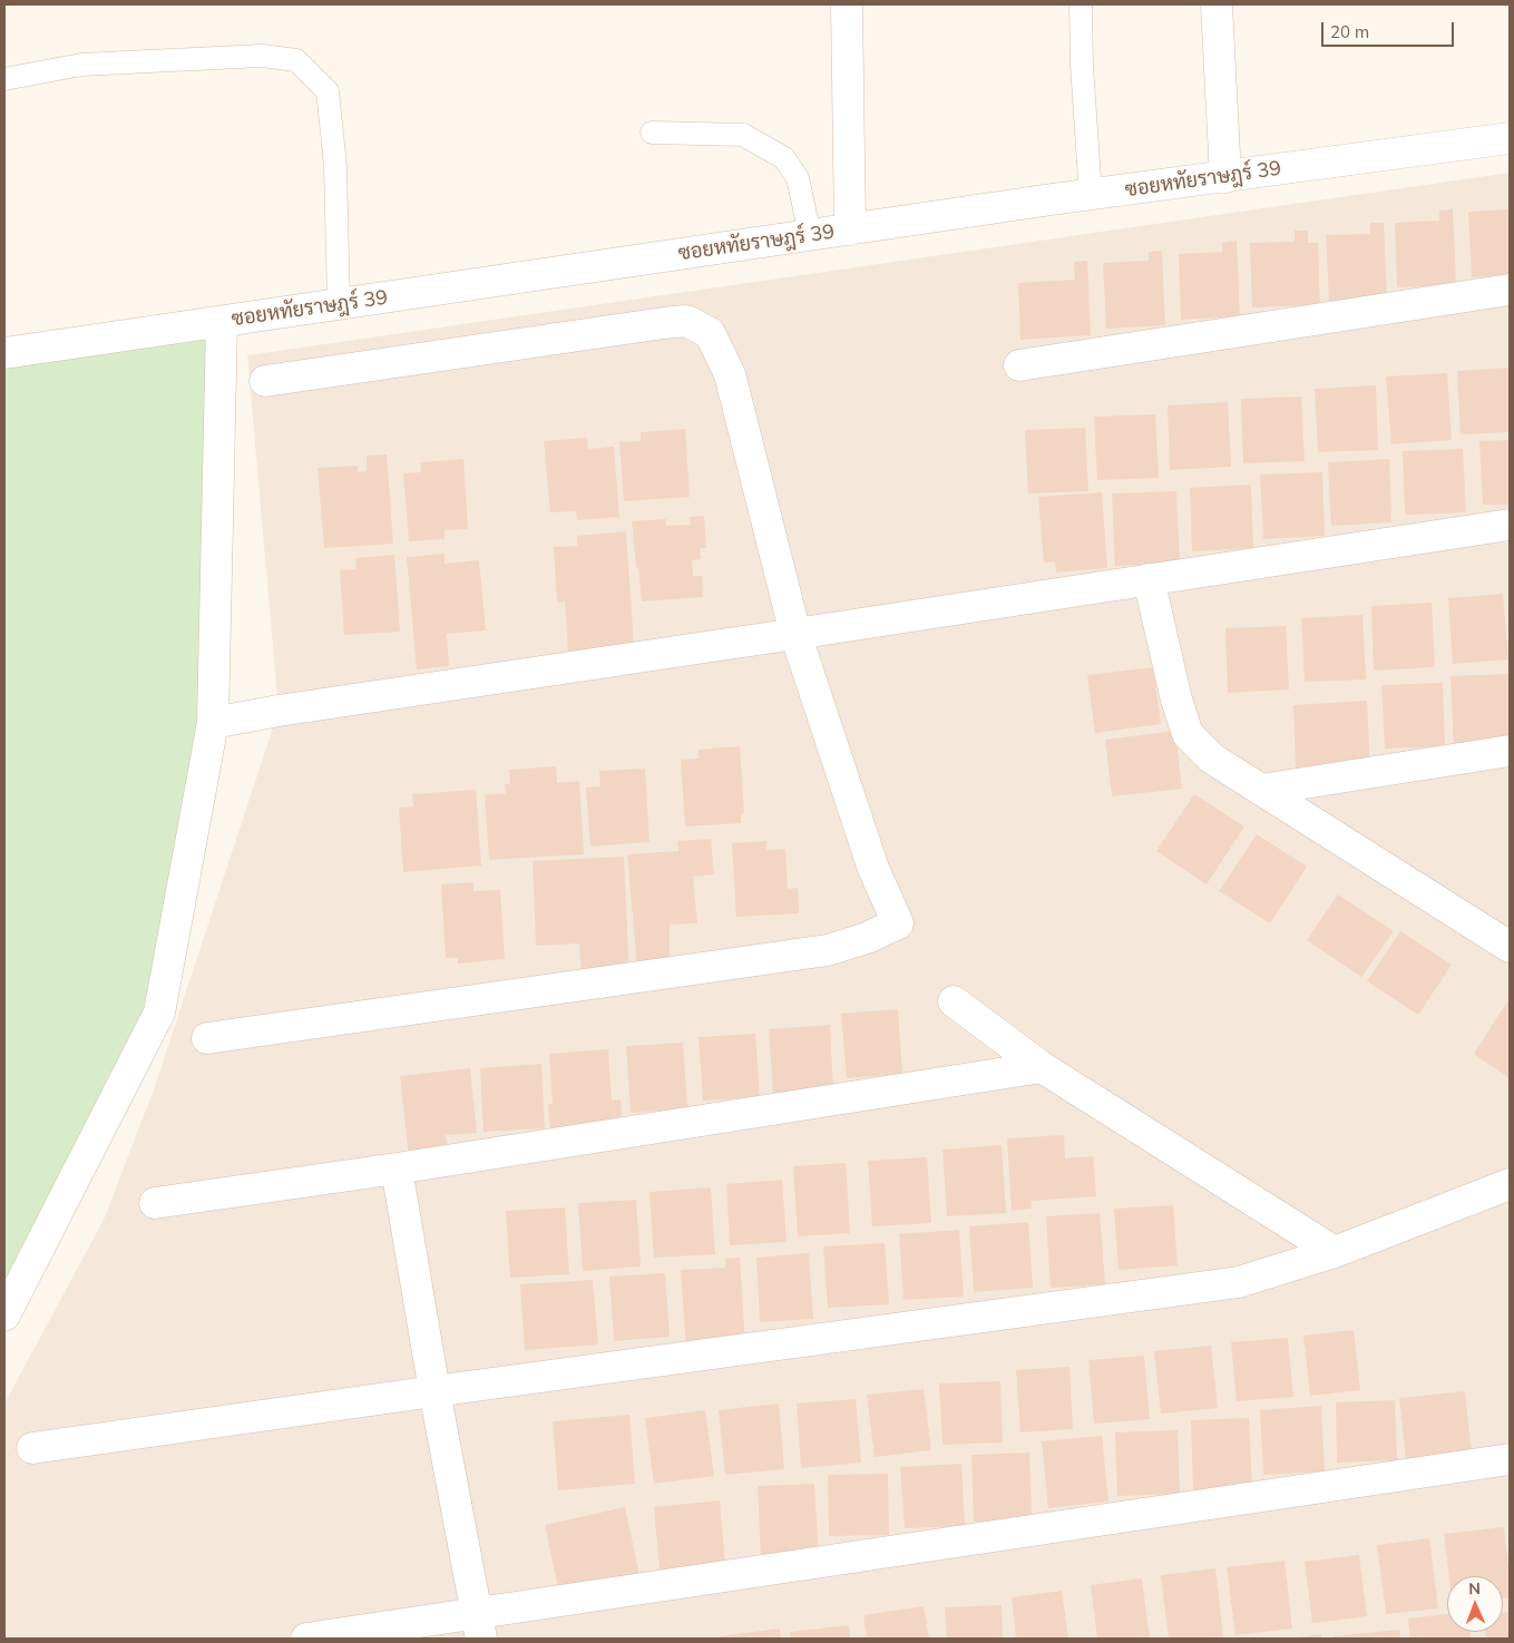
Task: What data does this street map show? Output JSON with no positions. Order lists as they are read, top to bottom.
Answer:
{
  "streets": {
    "street": ["ซอยหทัยราษฎร์ 39"]
  },
  "scale_bar": "20 m",
  "north": "top"
}
